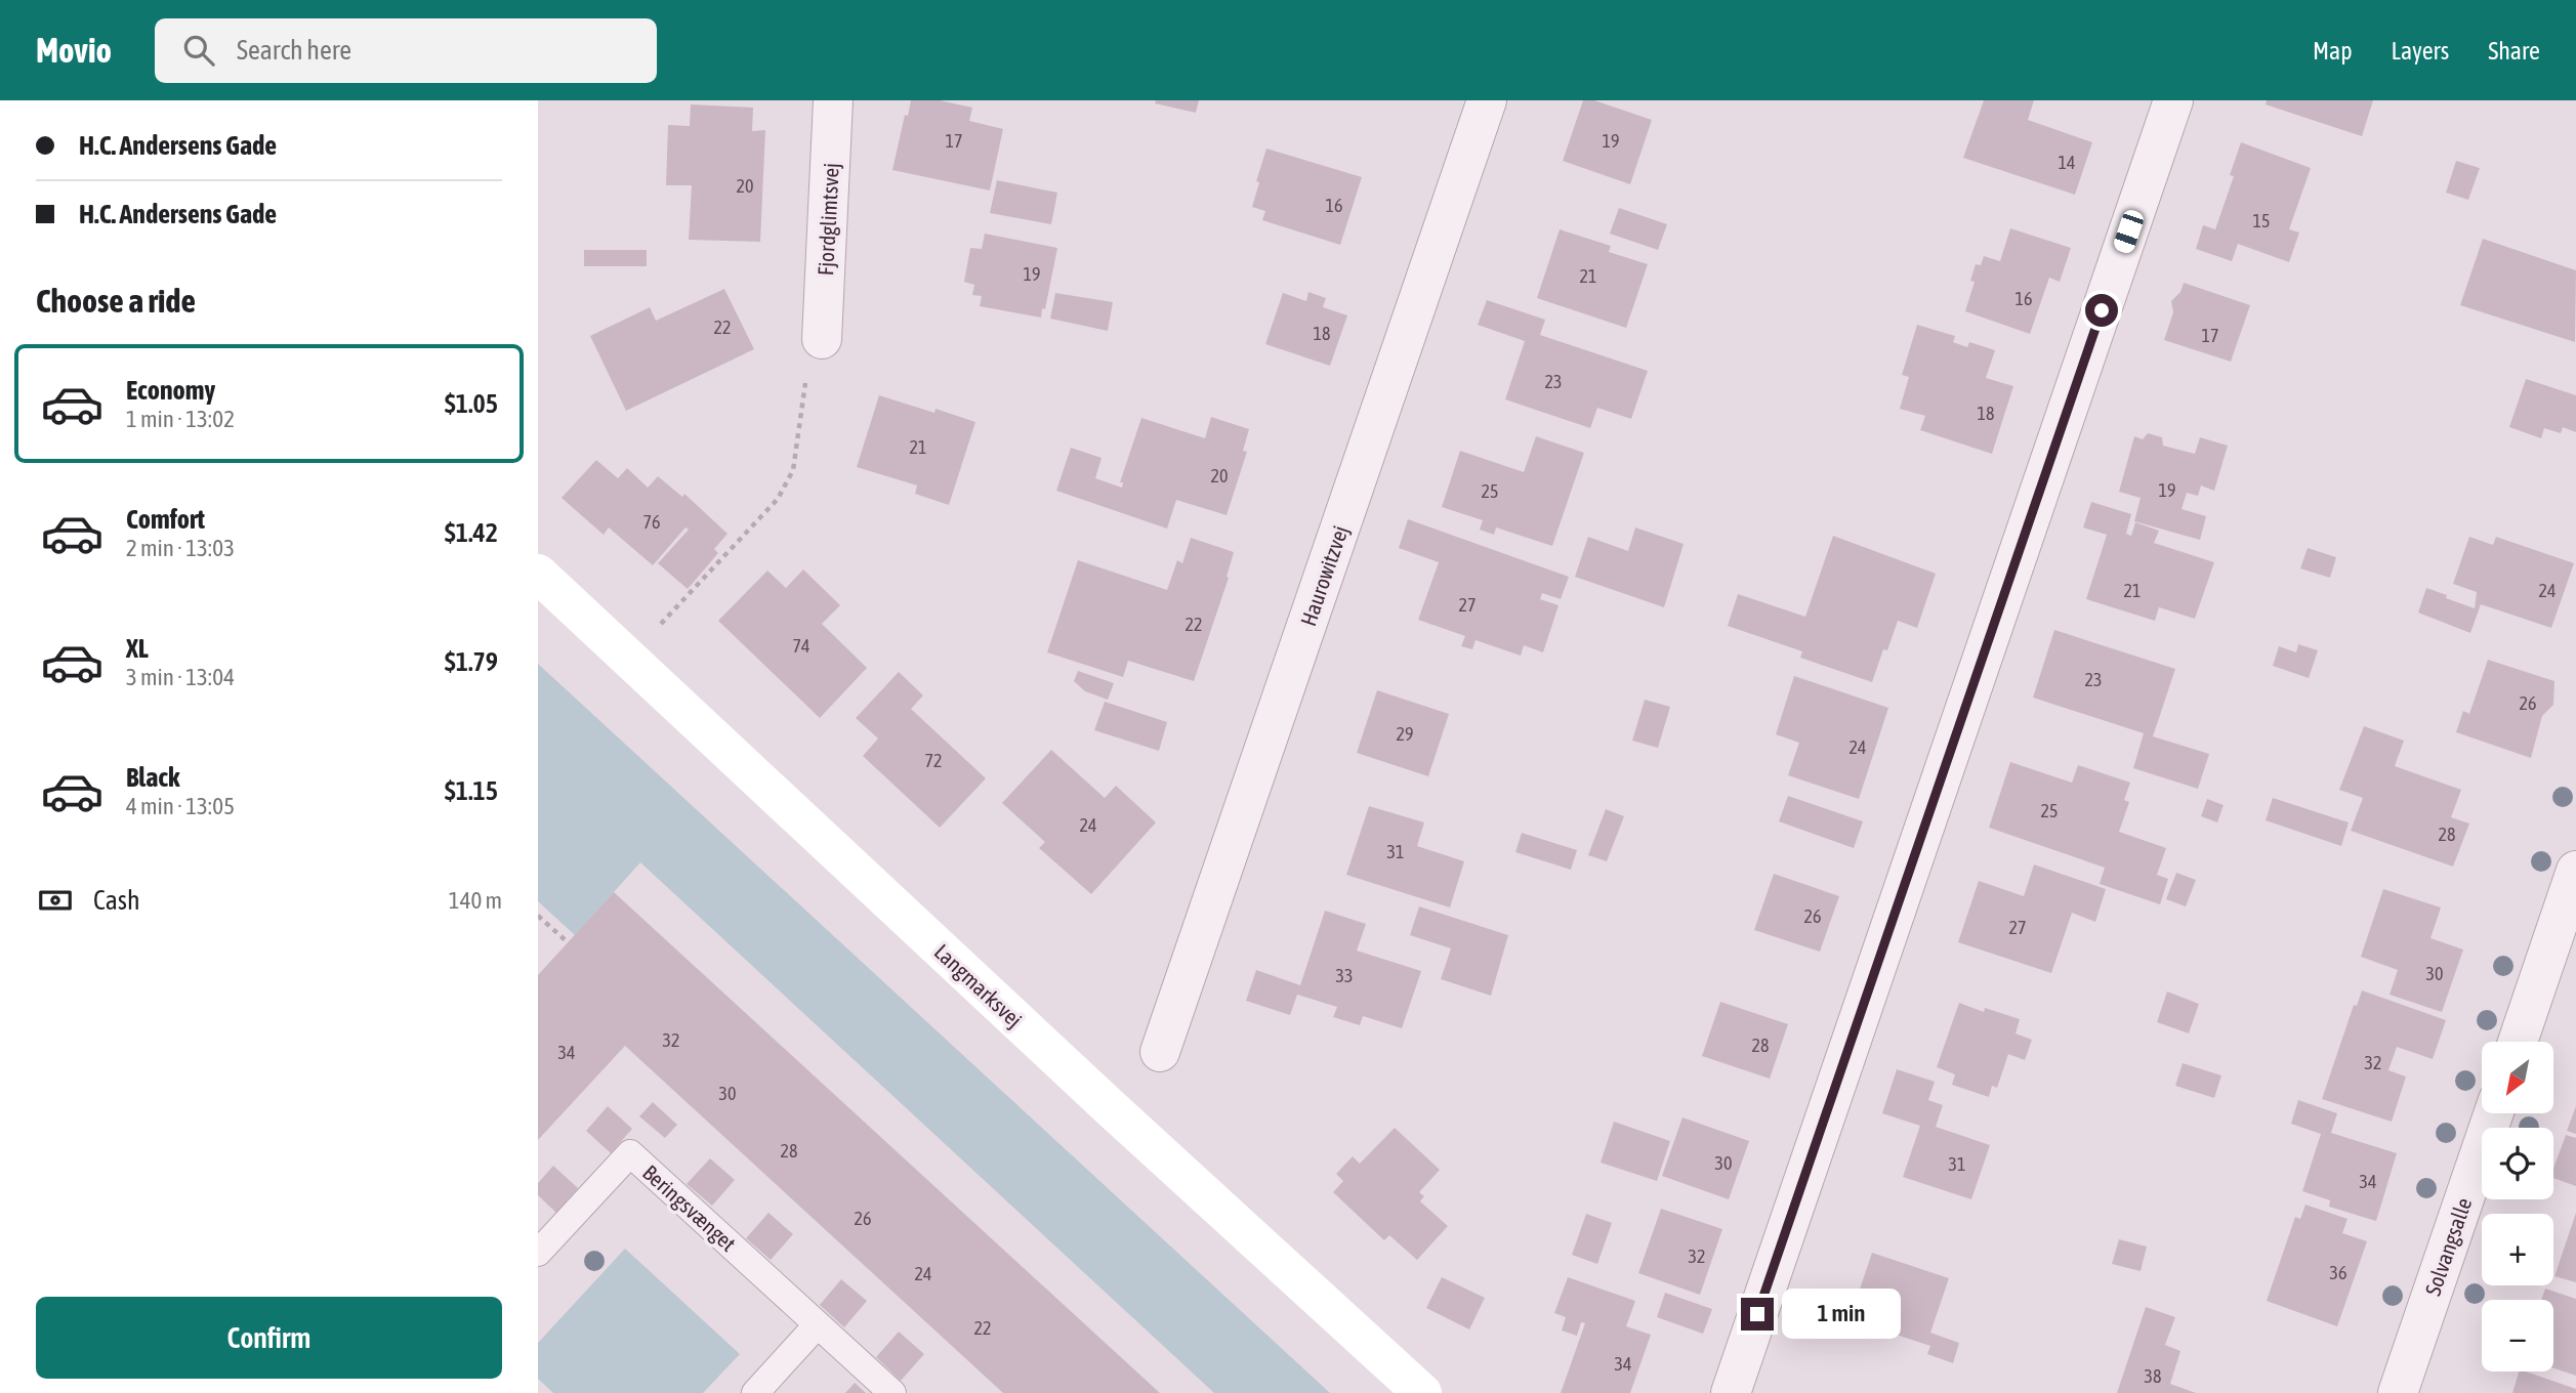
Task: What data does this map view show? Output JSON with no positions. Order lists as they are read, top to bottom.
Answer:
{
  "streets": {
    "main road": ["Langmarksvej"],
    "street": ["Fjordglimtsvej", "Haurowitzvej", "Solvangsalle"],
    "lane": ["Beringsvænget"]
  },
  "house_numbers": [
    "17",
    "19",
    "14",
    "20",
    "16",
    "15",
    "19",
    "21",
    "16",
    "22",
    "18",
    "17",
    "23",
    "18",
    "21",
    "20",
    "19",
    "25",
    "76",
    "21",
    "24",
    "27",
    "22",
    "74",
    "23",
    "26",
    "29",
    "24",
    "72",
    "25",
    "24",
    "28",
    "31",
    "26",
    "27",
    "30",
    "33",
    "32",
    "28",
    "34",
    "32",
    "30",
    "28",
    "30",
    "31",
    "34",
    "26",
    "32",
    "36",
    "24",
    "22",
    "34",
    "38"
  ],
  "north": "bottom left",
  "page": {
    "header": "Movio",
    "search": "Search here",
    "nav": ["Map", "Layers", "Share"],
    "banner": ["H.C. Andersens Gade", "H.C. Andersens Gade"],
    "heading": "Choose a ride",
    "list": [
      {
        "name": "Economy",
        "note": "1 min · 13:02",
        "value": "$1.05"
      },
      {
        "name": "Comfort",
        "note": "2 min · 13:03",
        "value": "$1.42"
      },
      {
        "name": "XL",
        "note": "3 min · 13:04",
        "value": "$1.79"
      },
      {
        "name": "Black",
        "note": "4 min · 13:05",
        "value": "$1.15"
      }
    ],
    "pay": ["Cash", "140 m"],
    "map_buttons": ["+", "−"],
    "buttons": "Confirm",
    "bubble": "1 min"
  }
}
